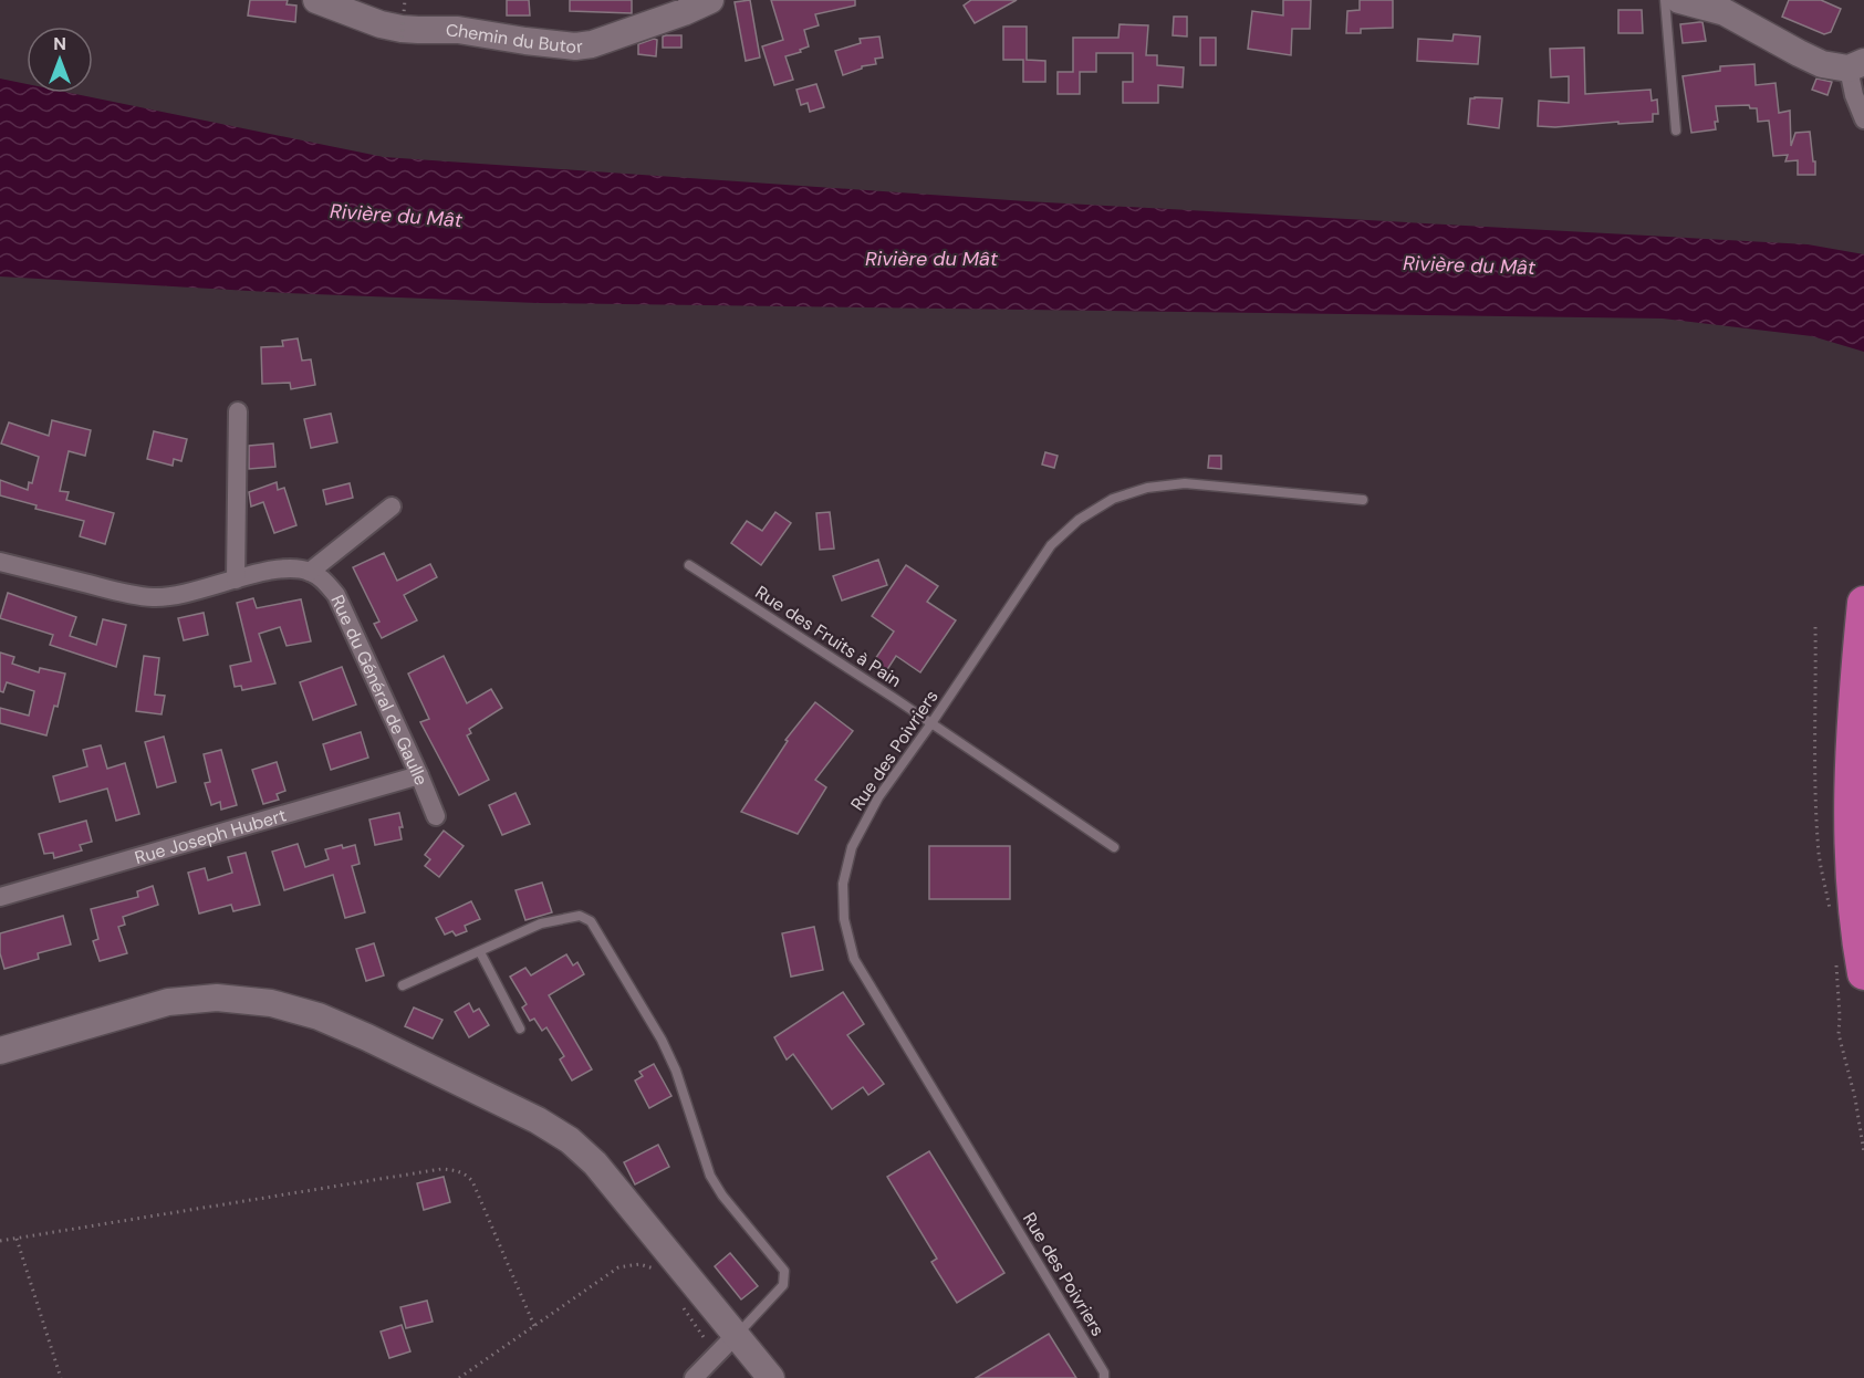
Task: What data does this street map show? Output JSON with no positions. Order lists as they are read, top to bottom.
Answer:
{
  "streets": {
    "main road": ["Chemin du Butor"],
    "street": ["Rue du Général de Gaulle", "Rue Joseph Hubert"],
    "lane": ["Rue des Fruits à Pain", "Rue des Poivriers"]
  },
  "crossings": [
    ["Rue des Fruits à Pain", "Rue des Poivriers"],
    ["Rue du Général de Gaulle", "Rue Joseph Hubert"]
  ],
  "water": ["Rivière du Mât"],
  "north": "top"
}
